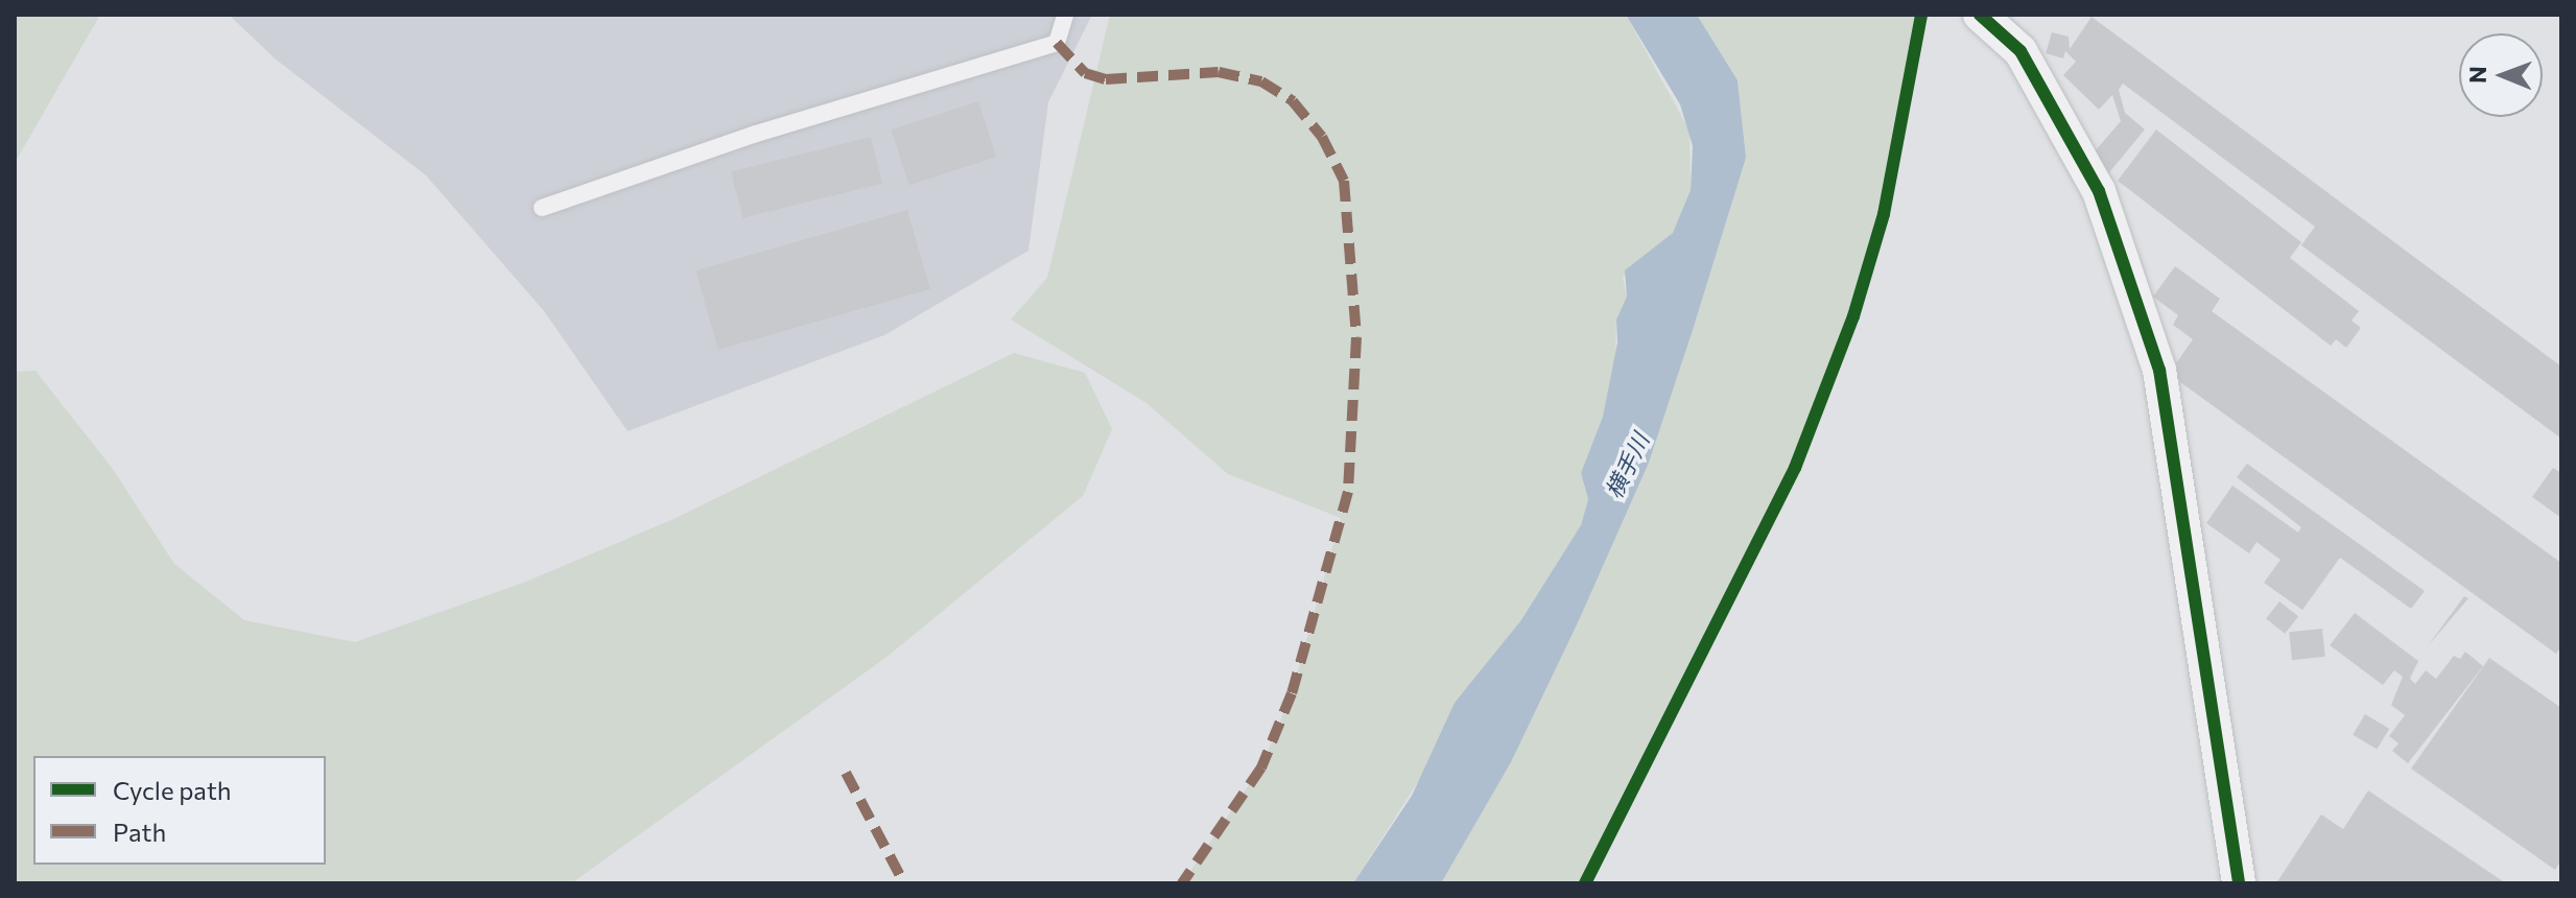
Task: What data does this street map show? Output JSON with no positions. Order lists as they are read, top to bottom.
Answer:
{
  "water": ["横手川"],
  "legend": ["Cycle path", "Path"],
  "north": "left"
}
